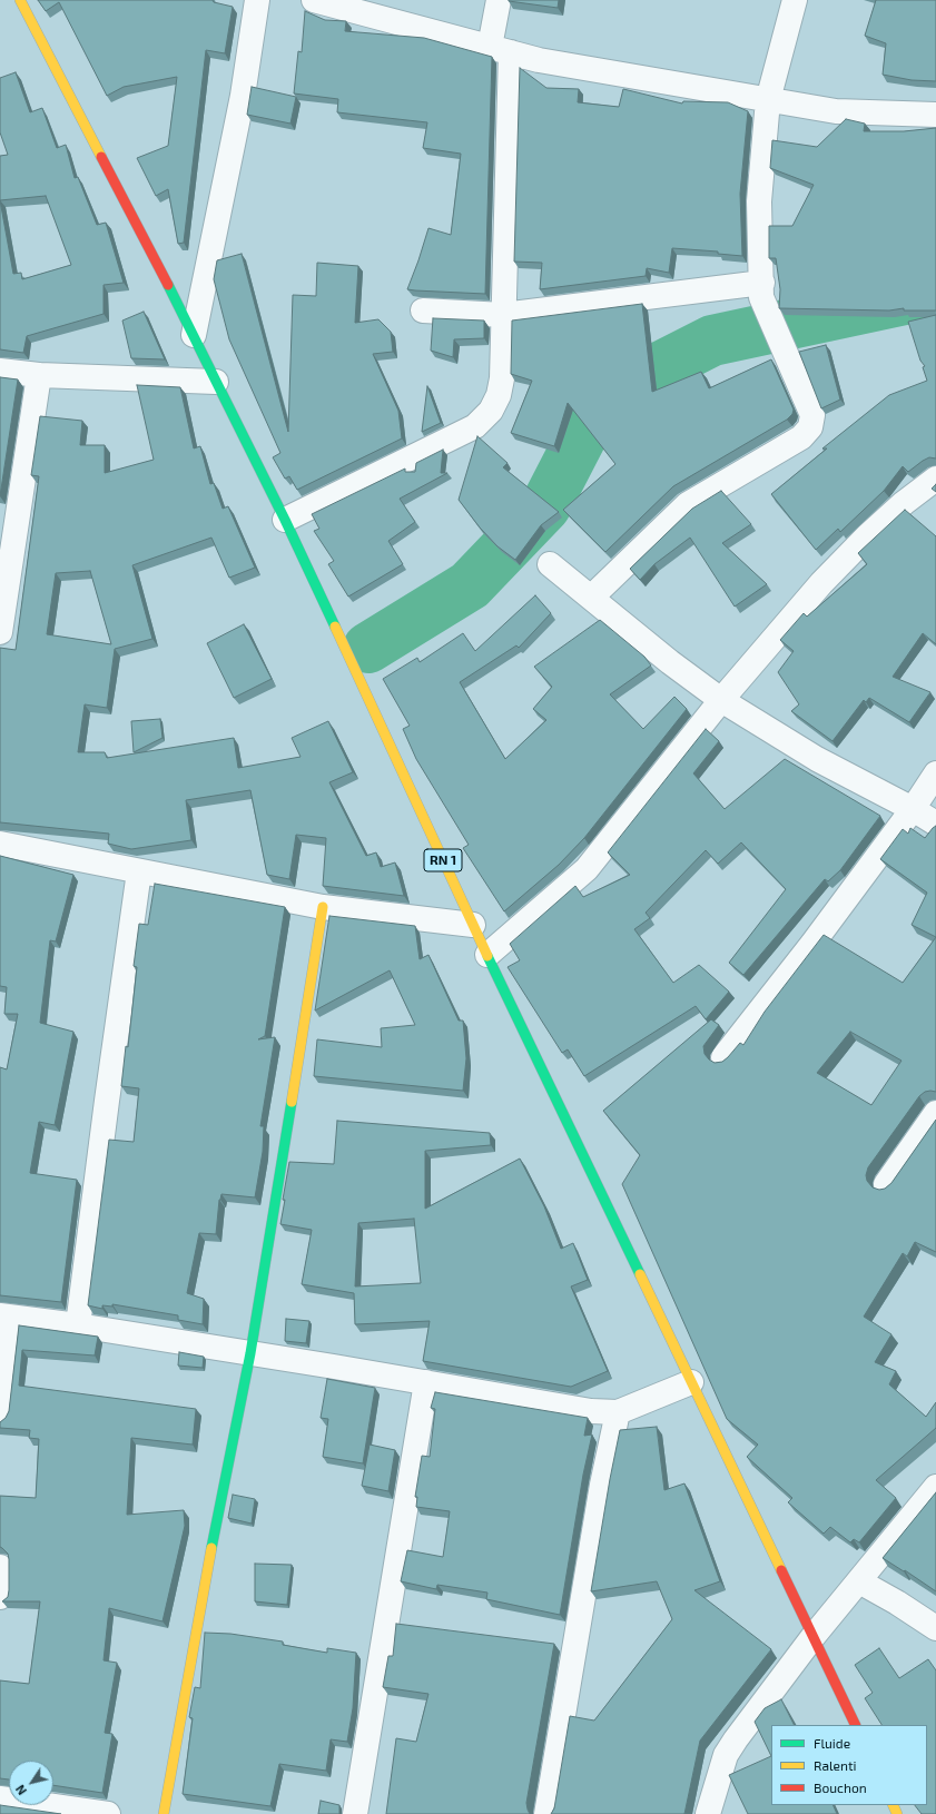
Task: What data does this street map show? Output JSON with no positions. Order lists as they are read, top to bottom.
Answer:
{
  "streets": {
    "main road": ["RN 1"]
  },
  "legend": ["Fluide", "Ralenti", "Bouchon"],
  "north": "bottom left"
}
